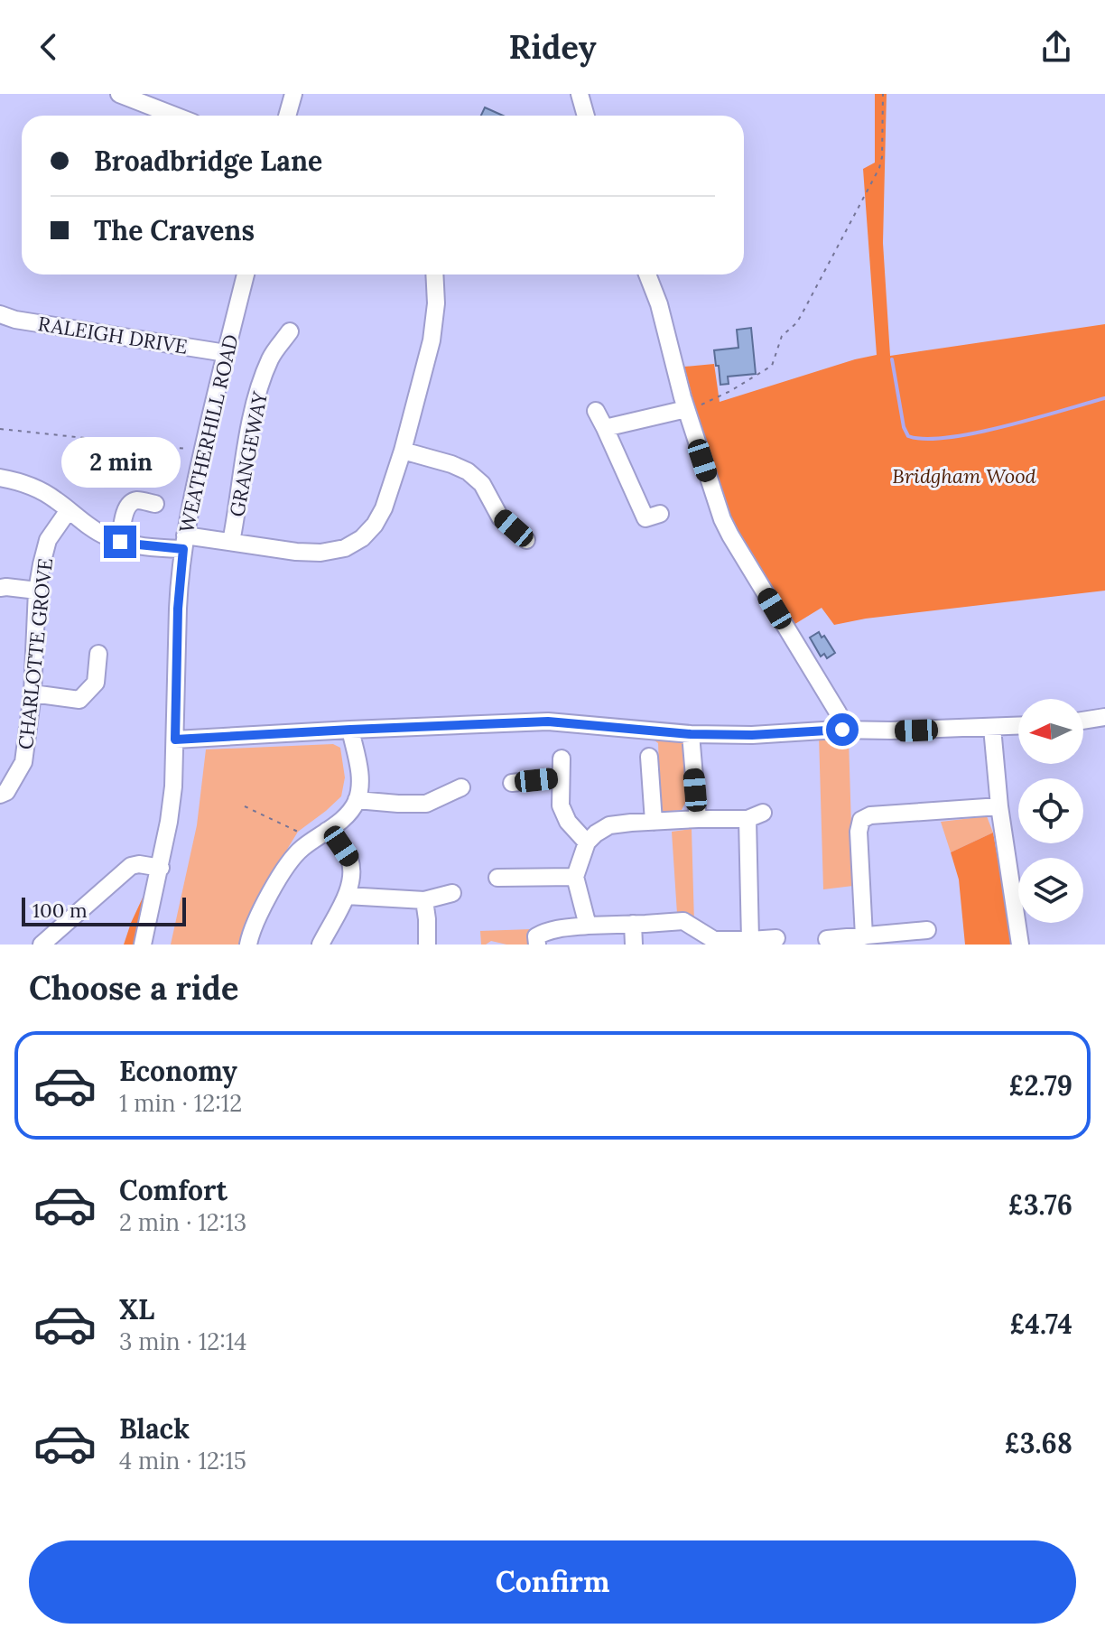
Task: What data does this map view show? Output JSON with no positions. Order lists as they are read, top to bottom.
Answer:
{
  "streets": {
    "street": [
      "RALEIGH DRIVE",
      "WEATHERHILL ROAD",
      "GRANGEWAY",
      "CHARLOTTE GROVE"
    ]
  },
  "crossings": [
    ["RALEIGH DRIVE", "WEATHERHILL ROAD"]
  ],
  "parks": ["Bridgham Wood"],
  "scale_bar": "100 m",
  "north": "left",
  "page": {
    "header": "Ridey",
    "banner": ["Broadbridge Lane", "The Cravens"],
    "bubble": "2 min",
    "scale": "100 m",
    "heading": "Choose a ride",
    "list": [
      {
        "name": "Economy",
        "note": "1 min · 12:12",
        "value": "£2.79"
      },
      {
        "name": "Comfort",
        "note": "2 min · 12:13",
        "value": "£3.76"
      },
      {
        "name": "XL",
        "note": "3 min · 12:14",
        "value": "£4.74"
      },
      {
        "name": "Black",
        "note": "4 min · 12:15",
        "value": "£3.68"
      }
    ],
    "buttons": "Confirm"
  }
}
